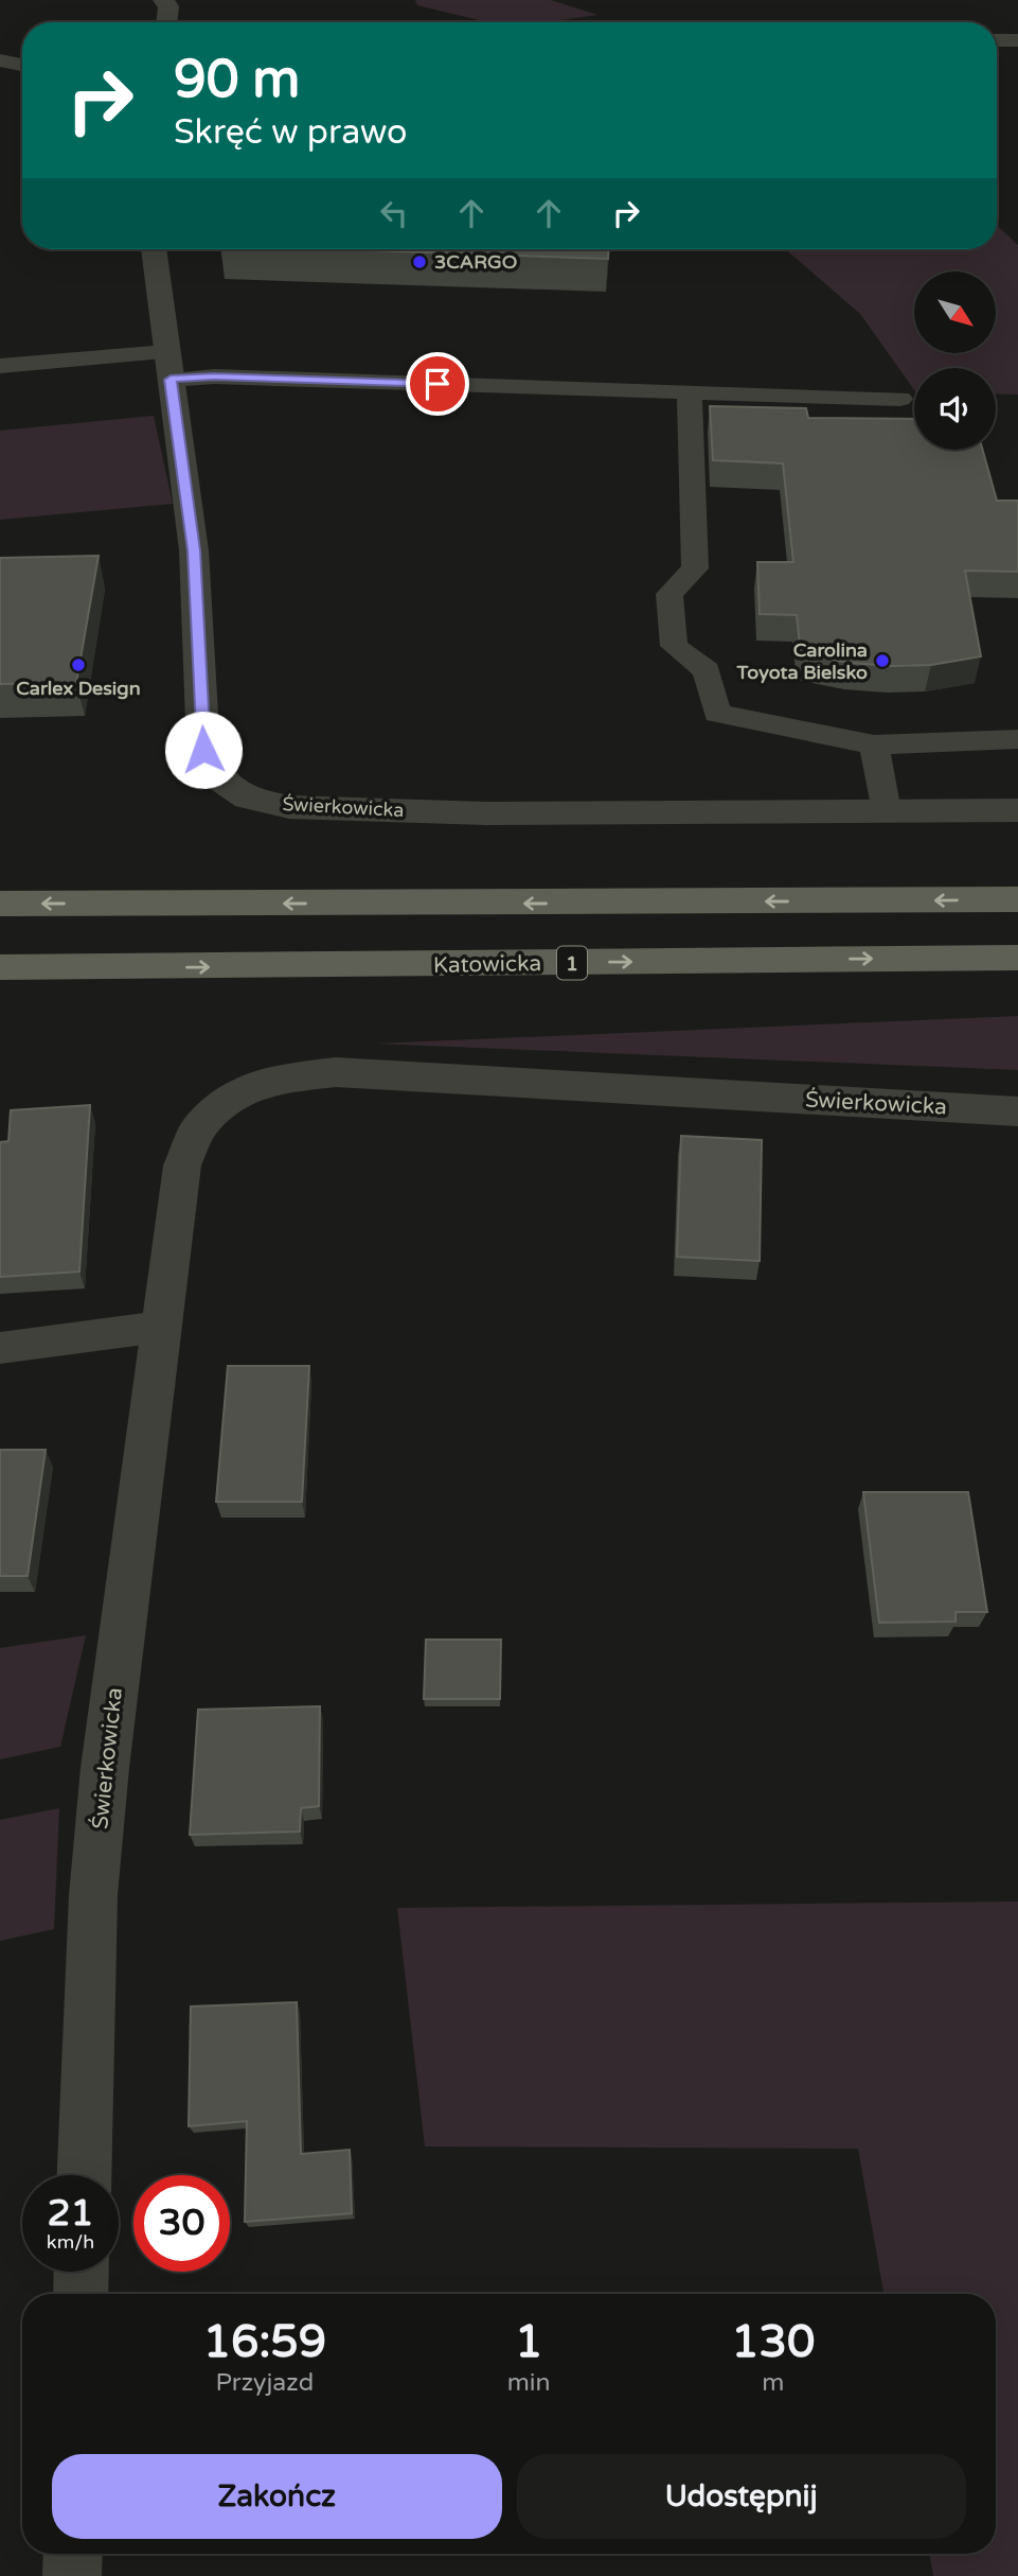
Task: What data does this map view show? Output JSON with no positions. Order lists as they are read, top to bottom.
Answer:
{
  "streets": {
    "main road": ["1", "Katowicka"],
    "street": ["Świerkowicka"]
  },
  "places": ["3CARGO", "Carolina Toyota Bielsko", "Carlex Design"],
  "north": "bottom right",
  "page": {
    "turn": ["90 m", "Skręć w prawo"],
    "speed": "21 km/h",
    "limit": "30",
    "eta": [
      "16:59",
      "Przyjazd",
      "1",
      "min",
      "130",
      "m"
    ],
    "buttons": ["Zakończ", "Udostępnij"]
  }
}
